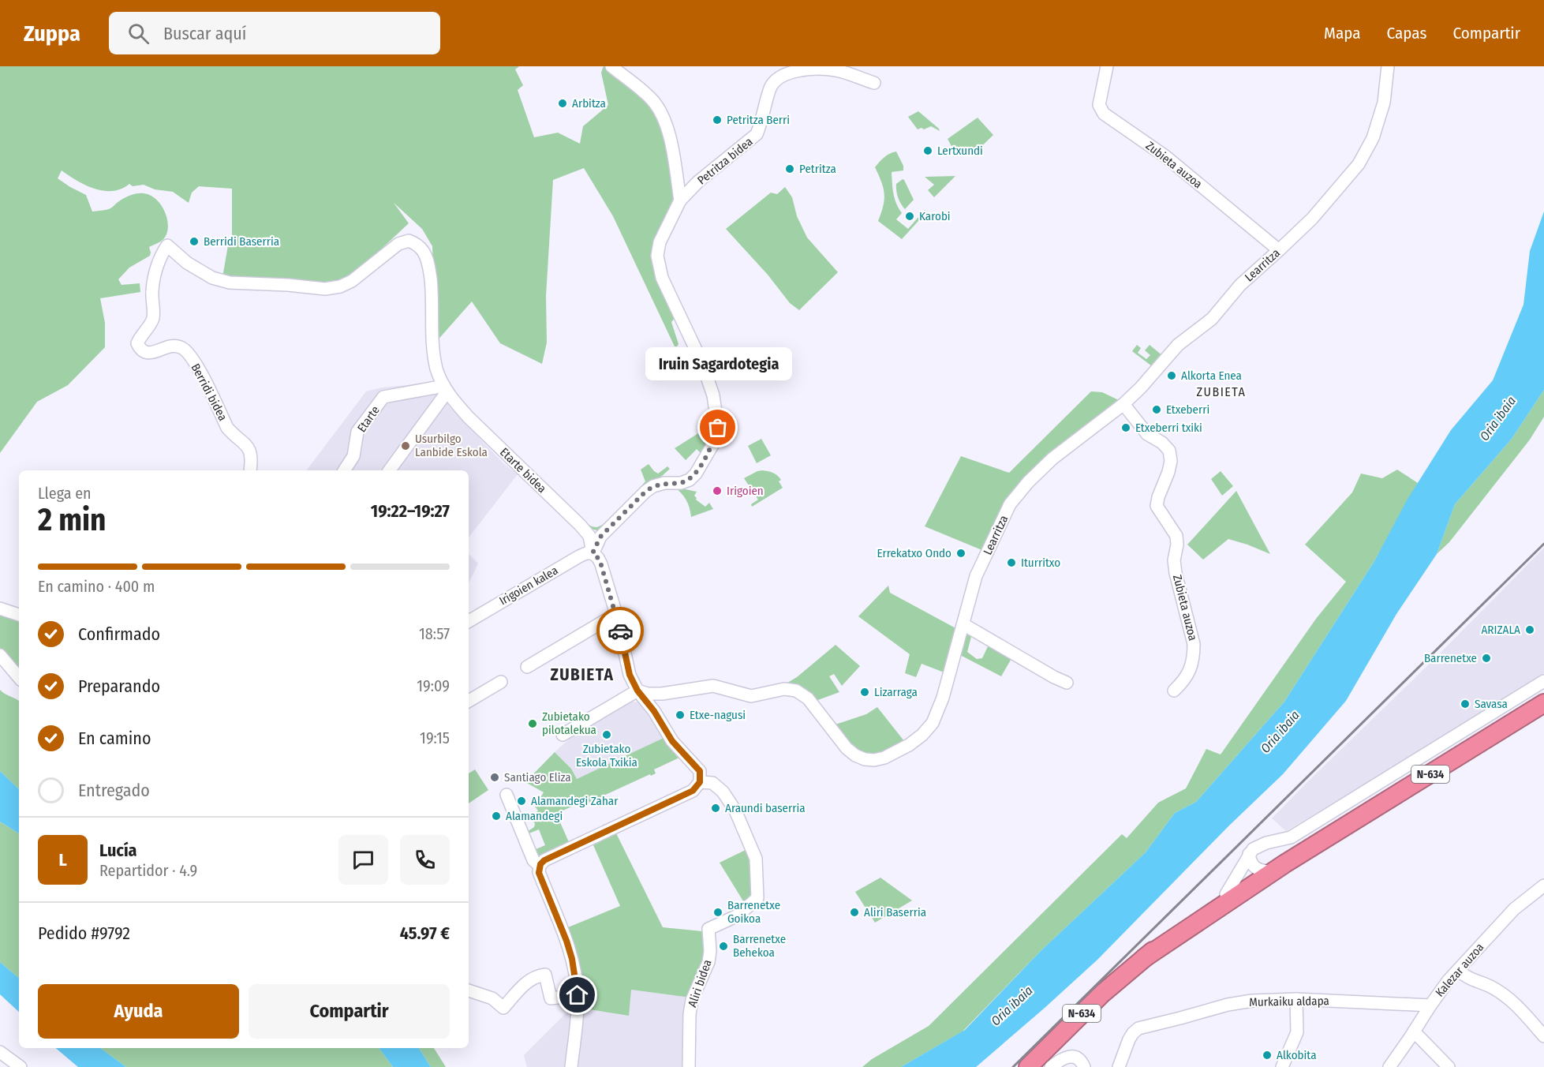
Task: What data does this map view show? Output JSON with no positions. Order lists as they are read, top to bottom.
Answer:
{
  "streets": {
    "highway": ["N-634"],
    "street": [
      "Petritza bidea",
      "Zubieta auzoa",
      "Learritza",
      "Berridi bidea",
      "Etarte",
      "Etarte bidea",
      "Irigoien kalea",
      "Kalezar auzoa",
      "Aliri bidea",
      "Murkaiku aldapa"
    ]
  },
  "crossings": [
    ["Petritza bidea", "Etarte bidea"],
    ["Petritza bidea", "Irigoien kalea"],
    ["Zubieta auzoa", "Learritza"],
    ["Learritza", "Etarte bidea"],
    ["Berridi bidea", "Etarte bidea"],
    ["Etarte", "Etarte bidea"],
    ["Etarte bidea", "Irigoien kalea"],
    ["Etarte bidea", "Aliri bidea"],
    ["Kalezar auzoa", "Murkaiku aldapa"]
  ],
  "districts": ["ZUBIETA", "ZUBIETA"],
  "water": ["Oria ibaia"],
  "places": [
    "Arbitza",
    "Petritza Berri",
    "Lertxundi",
    "Petritza",
    "Karobi",
    "Berridi Baserria",
    "Alkorta Enea",
    "Etxeberri",
    "Iruin Sagardotegia",
    "Etxeberri txiki",
    "Usurbilgo Lanbide Eskola",
    "Irigoien",
    "Errekatxo Ondo",
    "Iturritxo",
    "ARIZALA",
    "Barrenetxe",
    "Lizarraga",
    "Savasa",
    "Etxe-nagusi",
    "Zubietako pilotalekua",
    "Zubietako Eskola Txikia",
    "Santiago Eliza",
    "Alamandegi Zahar",
    "Araundi baserria",
    "Alamandegi",
    "Barrenetxe Goikoa",
    "Aliri Baserria",
    "Barrenetxe Behekoa",
    "Alkobita"
  ],
  "page": {
    "header": "Zuppa",
    "search": "Buscar aquí",
    "nav": ["Mapa", "Capas", "Compartir"],
    "bubble": "Iruin Sagardotegia",
    "heading": ["2 min", "Llega en", "19:22–19:27"],
    "panel": [
      "Lucía",
      "Repartidor · 4.9",
      "Pedido #9792",
      "45.97 €"
    ],
    "bar": "En camino · 400 m",
    "list": [
      ["Confirmado", "18:57"],
      ["Preparando", "19:09"],
      ["En camino", "19:15"],
      "Entregado"
    ],
    "round": "L",
    "buttons": ["Ayuda", "Compartir"]
  }
}
